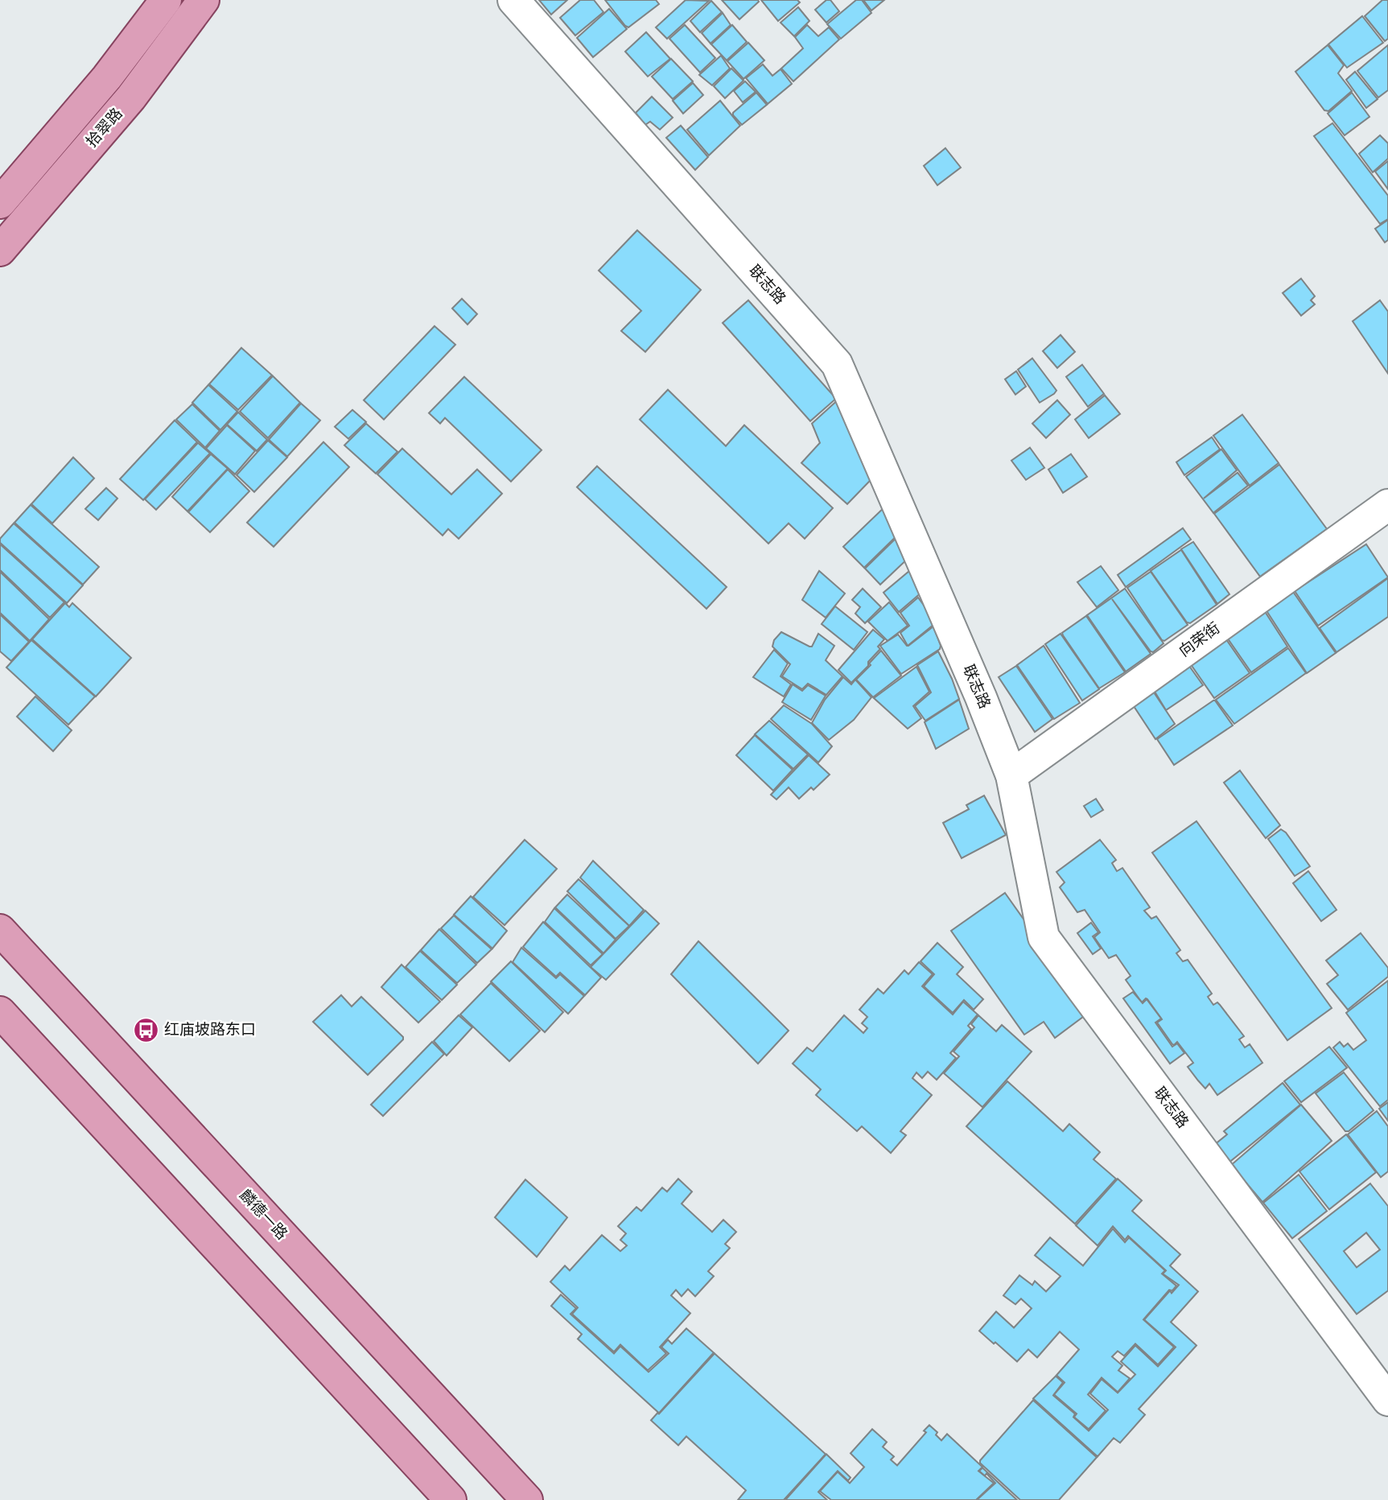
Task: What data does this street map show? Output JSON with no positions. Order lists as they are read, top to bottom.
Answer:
{
  "streets": {
    "main road": ["拾翠路", "麟德一路"],
    "street": ["联志路", "向荣街"]
  },
  "crossings": [
    ["联志路", "向荣街"]
  ],
  "places": {
    "bus stop": ["红庙坡路东口"]
  }
}
